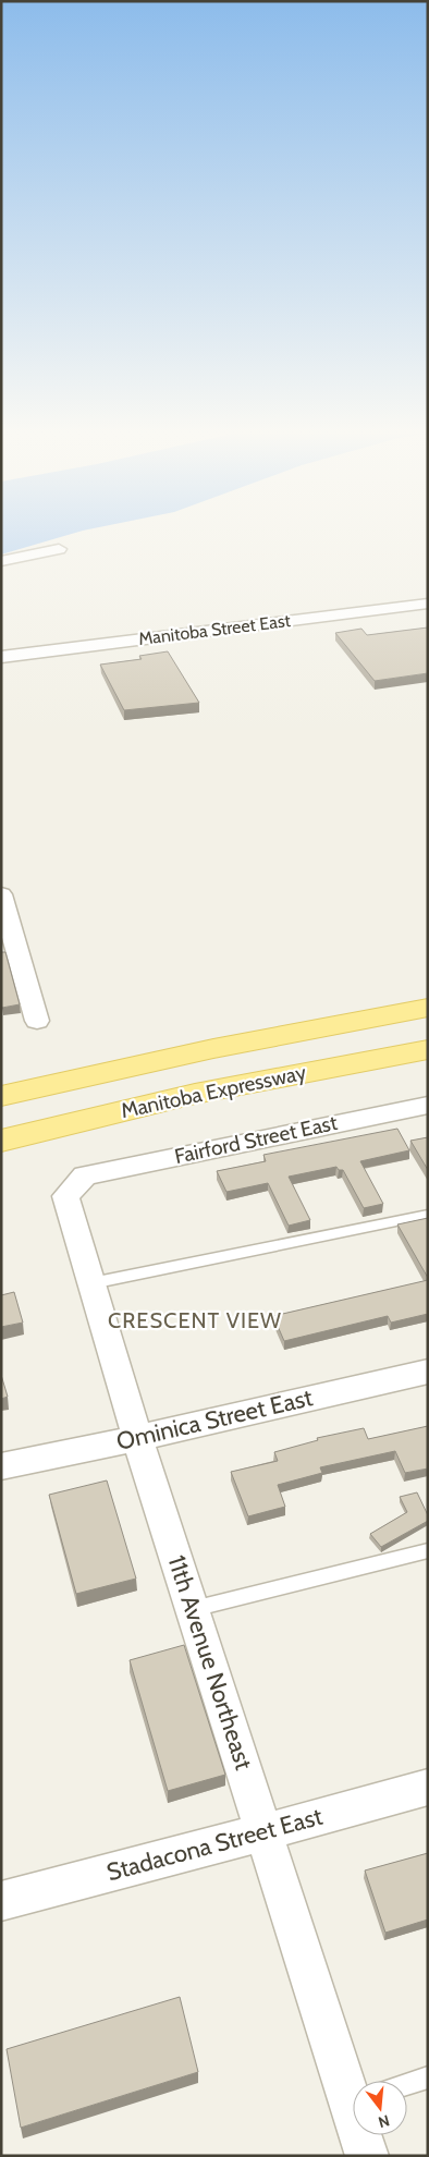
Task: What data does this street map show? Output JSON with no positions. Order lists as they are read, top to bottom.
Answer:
{
  "streets": {
    "main road": ["Manitoba Expressway"],
    "street": [
      "Manitoba Street East",
      "Fairford Street East",
      "Ominica Street East",
      "11th Avenue Northeast",
      "Stadacona Street East"
    ]
  },
  "crossings": [
    ["Fairford Street East", "11th Avenue Northeast"],
    ["Ominica Street East", "11th Avenue Northeast"],
    ["11th Avenue Northeast", "Stadacona Street East"]
  ],
  "districts": ["CRESCENT VIEW"],
  "north": "bottom"
}
